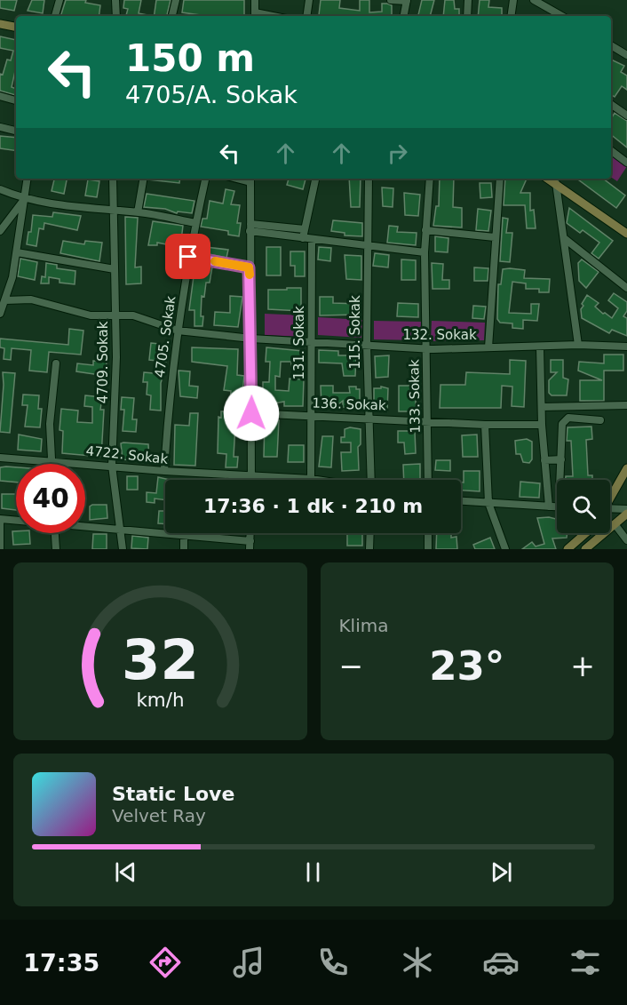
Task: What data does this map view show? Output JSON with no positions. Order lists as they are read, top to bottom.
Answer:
{
  "streets": {
    "street": [
      "115. Sokak",
      "132. Sokak",
      "4705. Sokak",
      "131. Sokak",
      "4709. Sokak",
      "133. Sokak",
      "136. Sokak",
      "4722. Sokak"
    ]
  },
  "crossings": [
    ["115. Sokak", "132. Sokak"],
    ["115. Sokak", "136. Sokak"],
    ["132. Sokak", "4705. Sokak"],
    ["132. Sokak", "131. Sokak"],
    ["132. Sokak", "4709. Sokak"],
    ["132. Sokak", "133. Sokak"],
    ["4705. Sokak", "4722. Sokak"],
    ["131. Sokak", "136. Sokak"],
    ["131. Sokak", "4722. Sokak"],
    ["4709. Sokak", "4722. Sokak"],
    ["133. Sokak", "136. Sokak"]
  ],
  "page": {
    "turn": ["150 m", "4705/A. Sokak"],
    "limit": "40",
    "trip": "17:36 · 1 dk · 210 m",
    "tile": "Klima",
    "heat": ["−", "23°", "+"],
    "song": ["Static Love", "Velvet Ray"],
    "tabs": "17:35",
    "gauge": ["32", "km/h"]
  }
}
